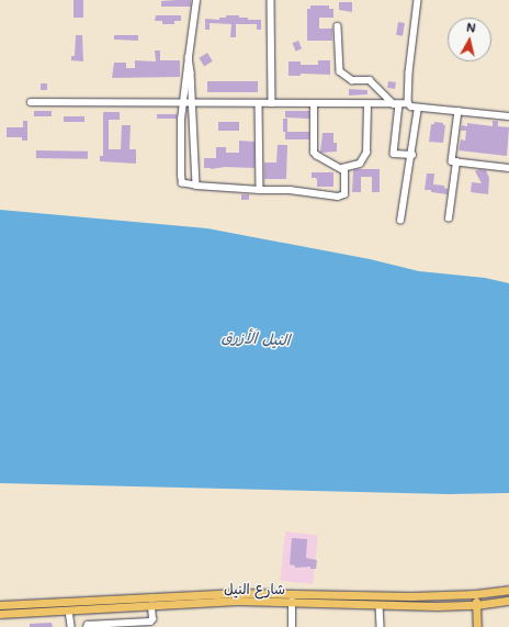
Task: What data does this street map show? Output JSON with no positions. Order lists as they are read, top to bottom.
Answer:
{
  "streets": {
    "main road": ["شارع النيل"]
  },
  "water": ["النيل الأزرق"],
  "north": "top"
}
